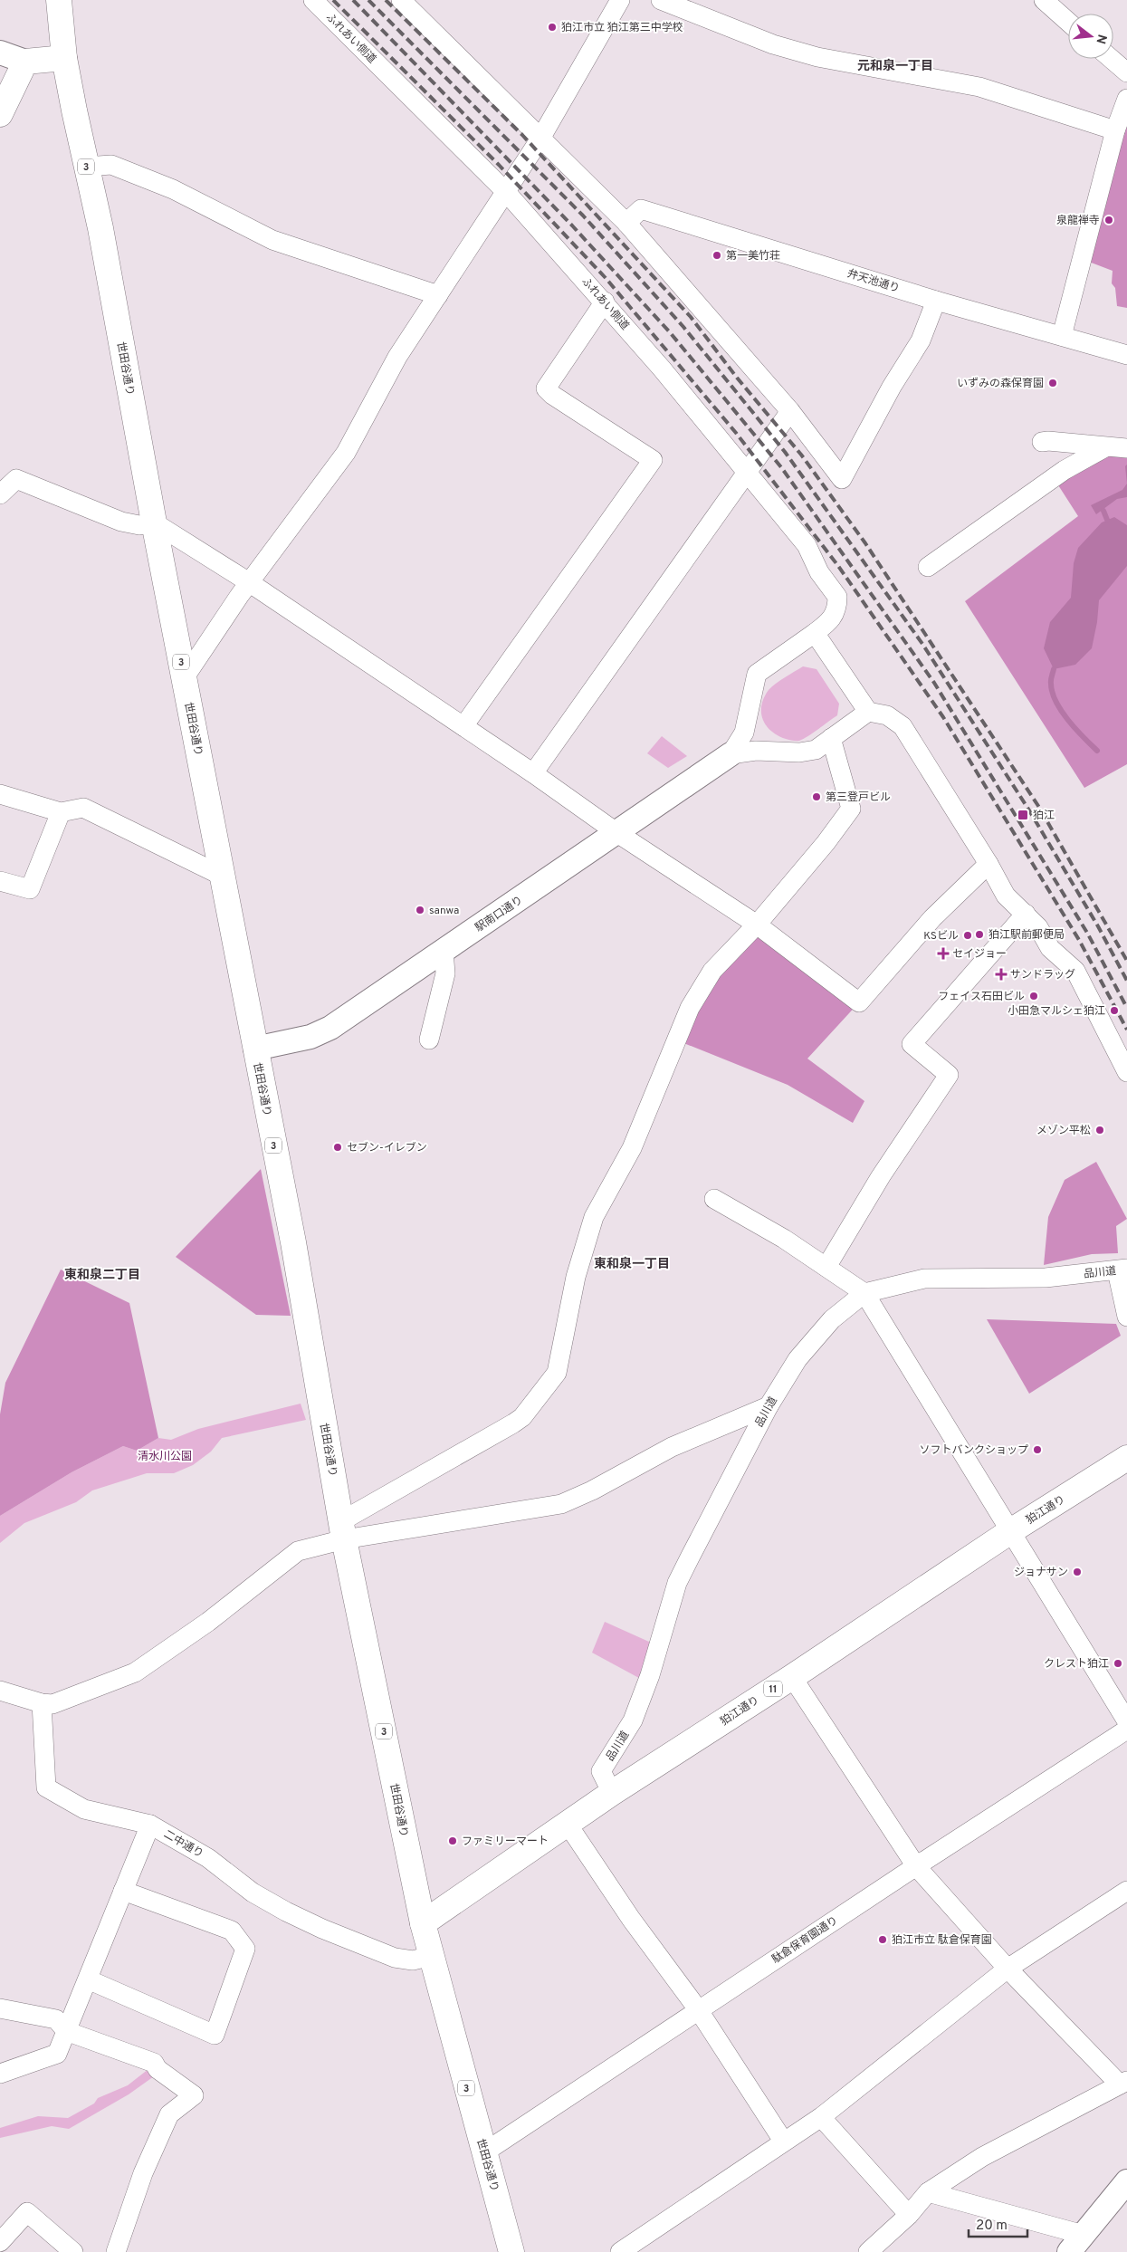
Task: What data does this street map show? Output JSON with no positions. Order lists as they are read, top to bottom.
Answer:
{
  "streets": {
    "main road": [
      "3",
      "世田谷通り",
      "狛江通り",
      "11"
    ],
    "street": [
      "ふれあい側道",
      "弁天池通り",
      "駅南口通り",
      "品川道",
      "二中通り",
      "駄倉保育園通り"
    ]
  },
  "crossings": [
    ["世田谷通り", "駅南口通り"],
    ["世田谷通り", "狛江通り"],
    ["世田谷通り", "二中通り"],
    ["世田谷通り", "駄倉保育園通り"],
    ["品川道", "狛江通り"]
  ],
  "districts": ["元和泉一丁目", "東和泉一丁目", "東和泉二丁目"],
  "parks": ["清水川公園"],
  "places": {
    "other": [
      "狛江市立 狛江第三中学校",
      "泉龍禅寺",
      "第一美竹荘",
      "いずみの森保育園",
      "第三登戸ビル",
      "sanwa",
      "狛江駅前郵便局",
      "KSビル",
      "フェイス石田ビル",
      "小田急マルシェ狛江",
      "メゾン平松",
      "セブン-イレブン",
      "ソフトバンクショップ",
      "ジョナサン",
      "クレスト狛江",
      "ファミリーマート",
      "狛江市立 駄倉保育園"
    ],
    "transit": ["狛江"],
    "health": ["セイジョー", "サンドラッグ"]
  },
  "scale_bar": "20 m",
  "north": "right"
}
